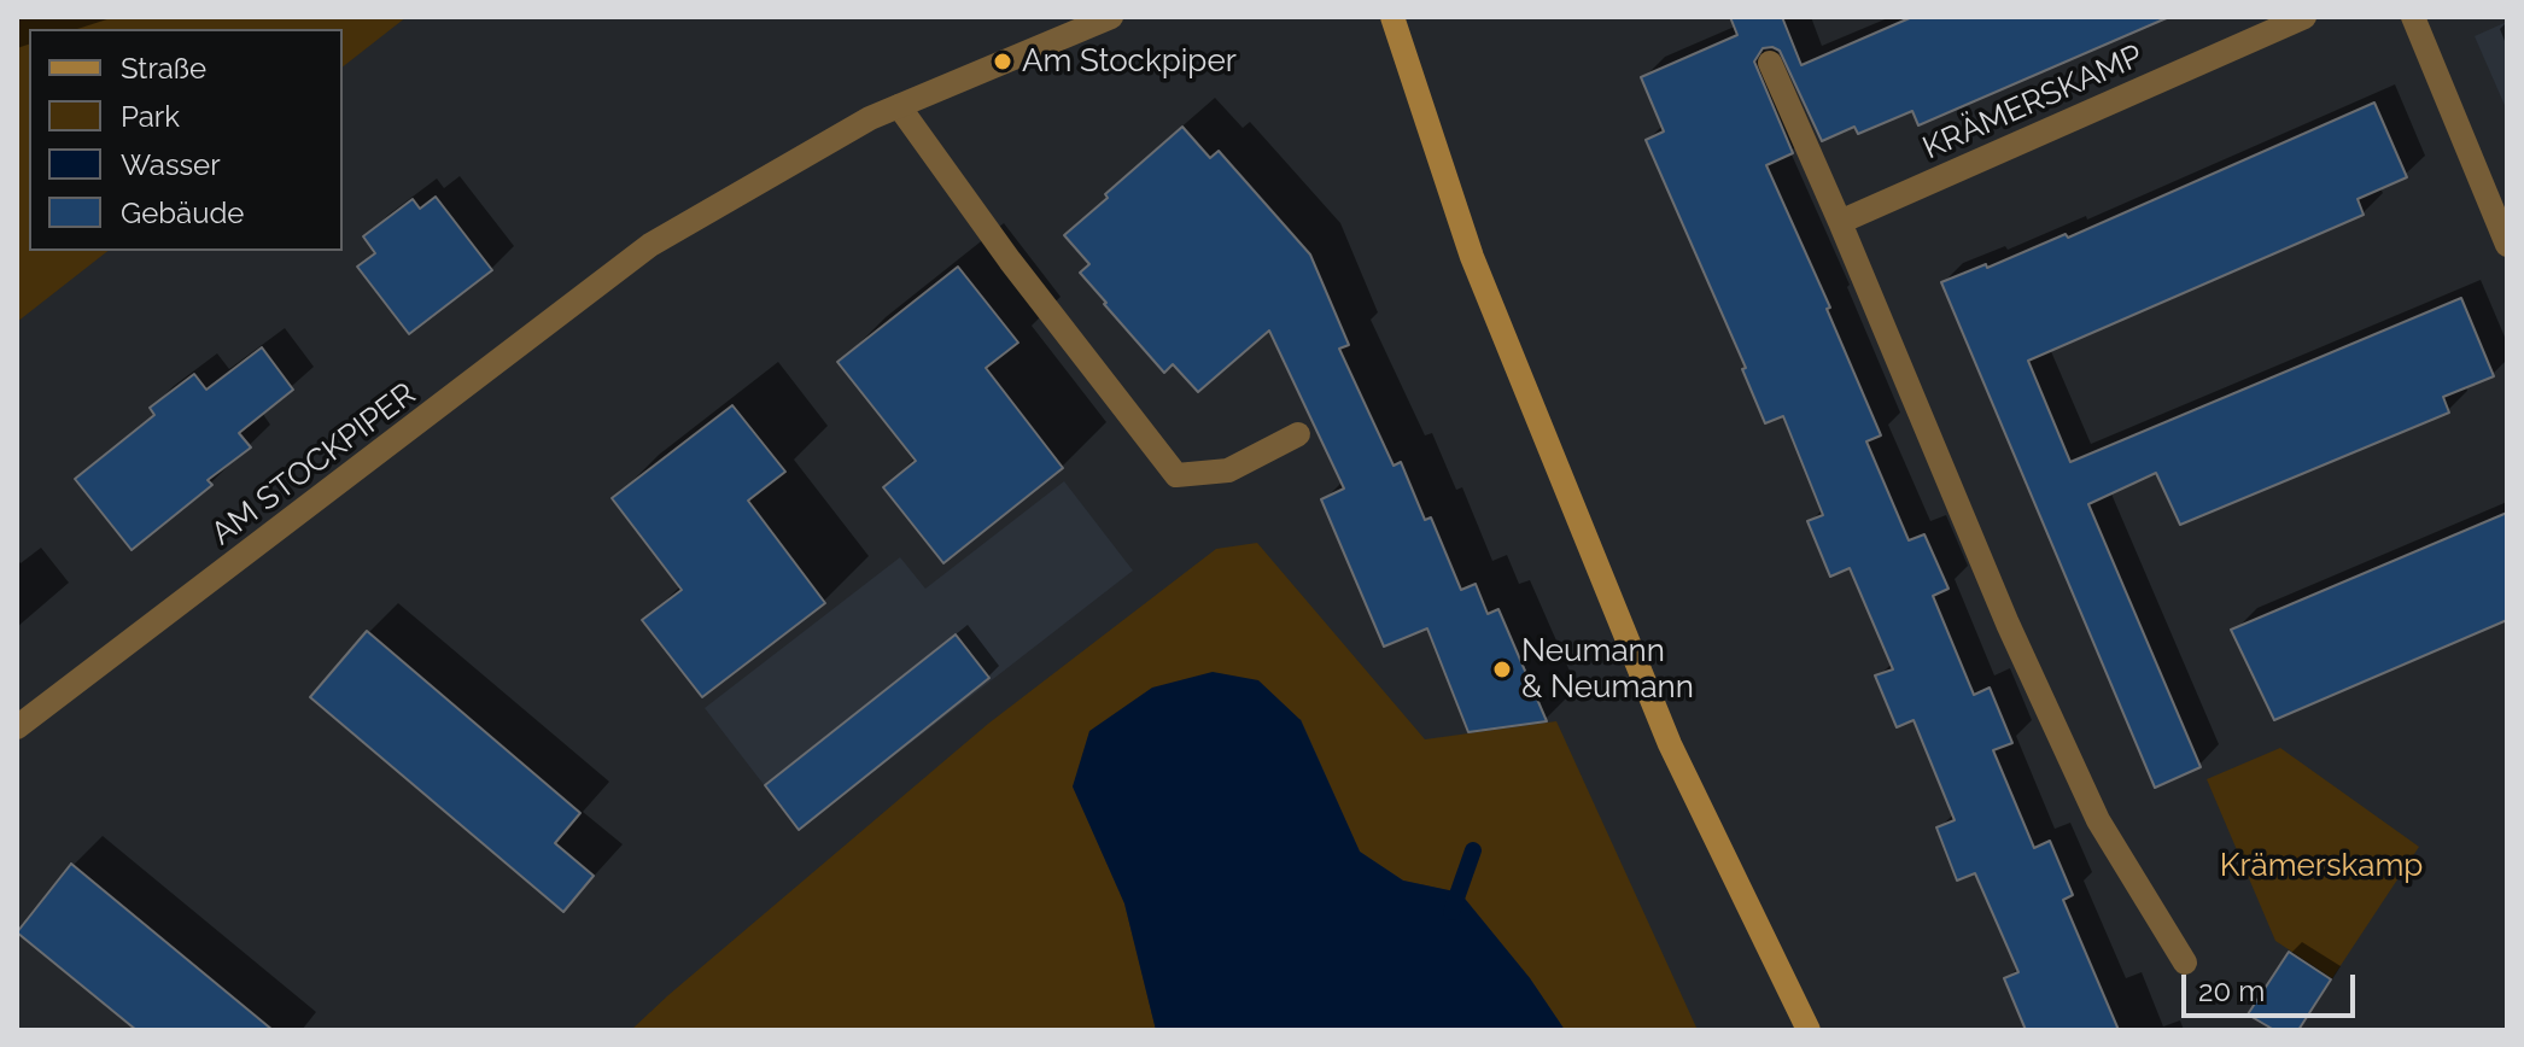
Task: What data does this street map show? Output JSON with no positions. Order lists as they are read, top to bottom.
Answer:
{
  "streets": {
    "street": ["KRÄMERSKAMP", "AM STOCKPIPER"]
  },
  "parks": ["Krämerskamp"],
  "places": ["Am Stockpiper", "Neumann & Neumann"],
  "legend": [
    "Straße",
    "Park",
    "Wasser",
    "Gebäude"
  ],
  "scale_bar": "20 m"
}
